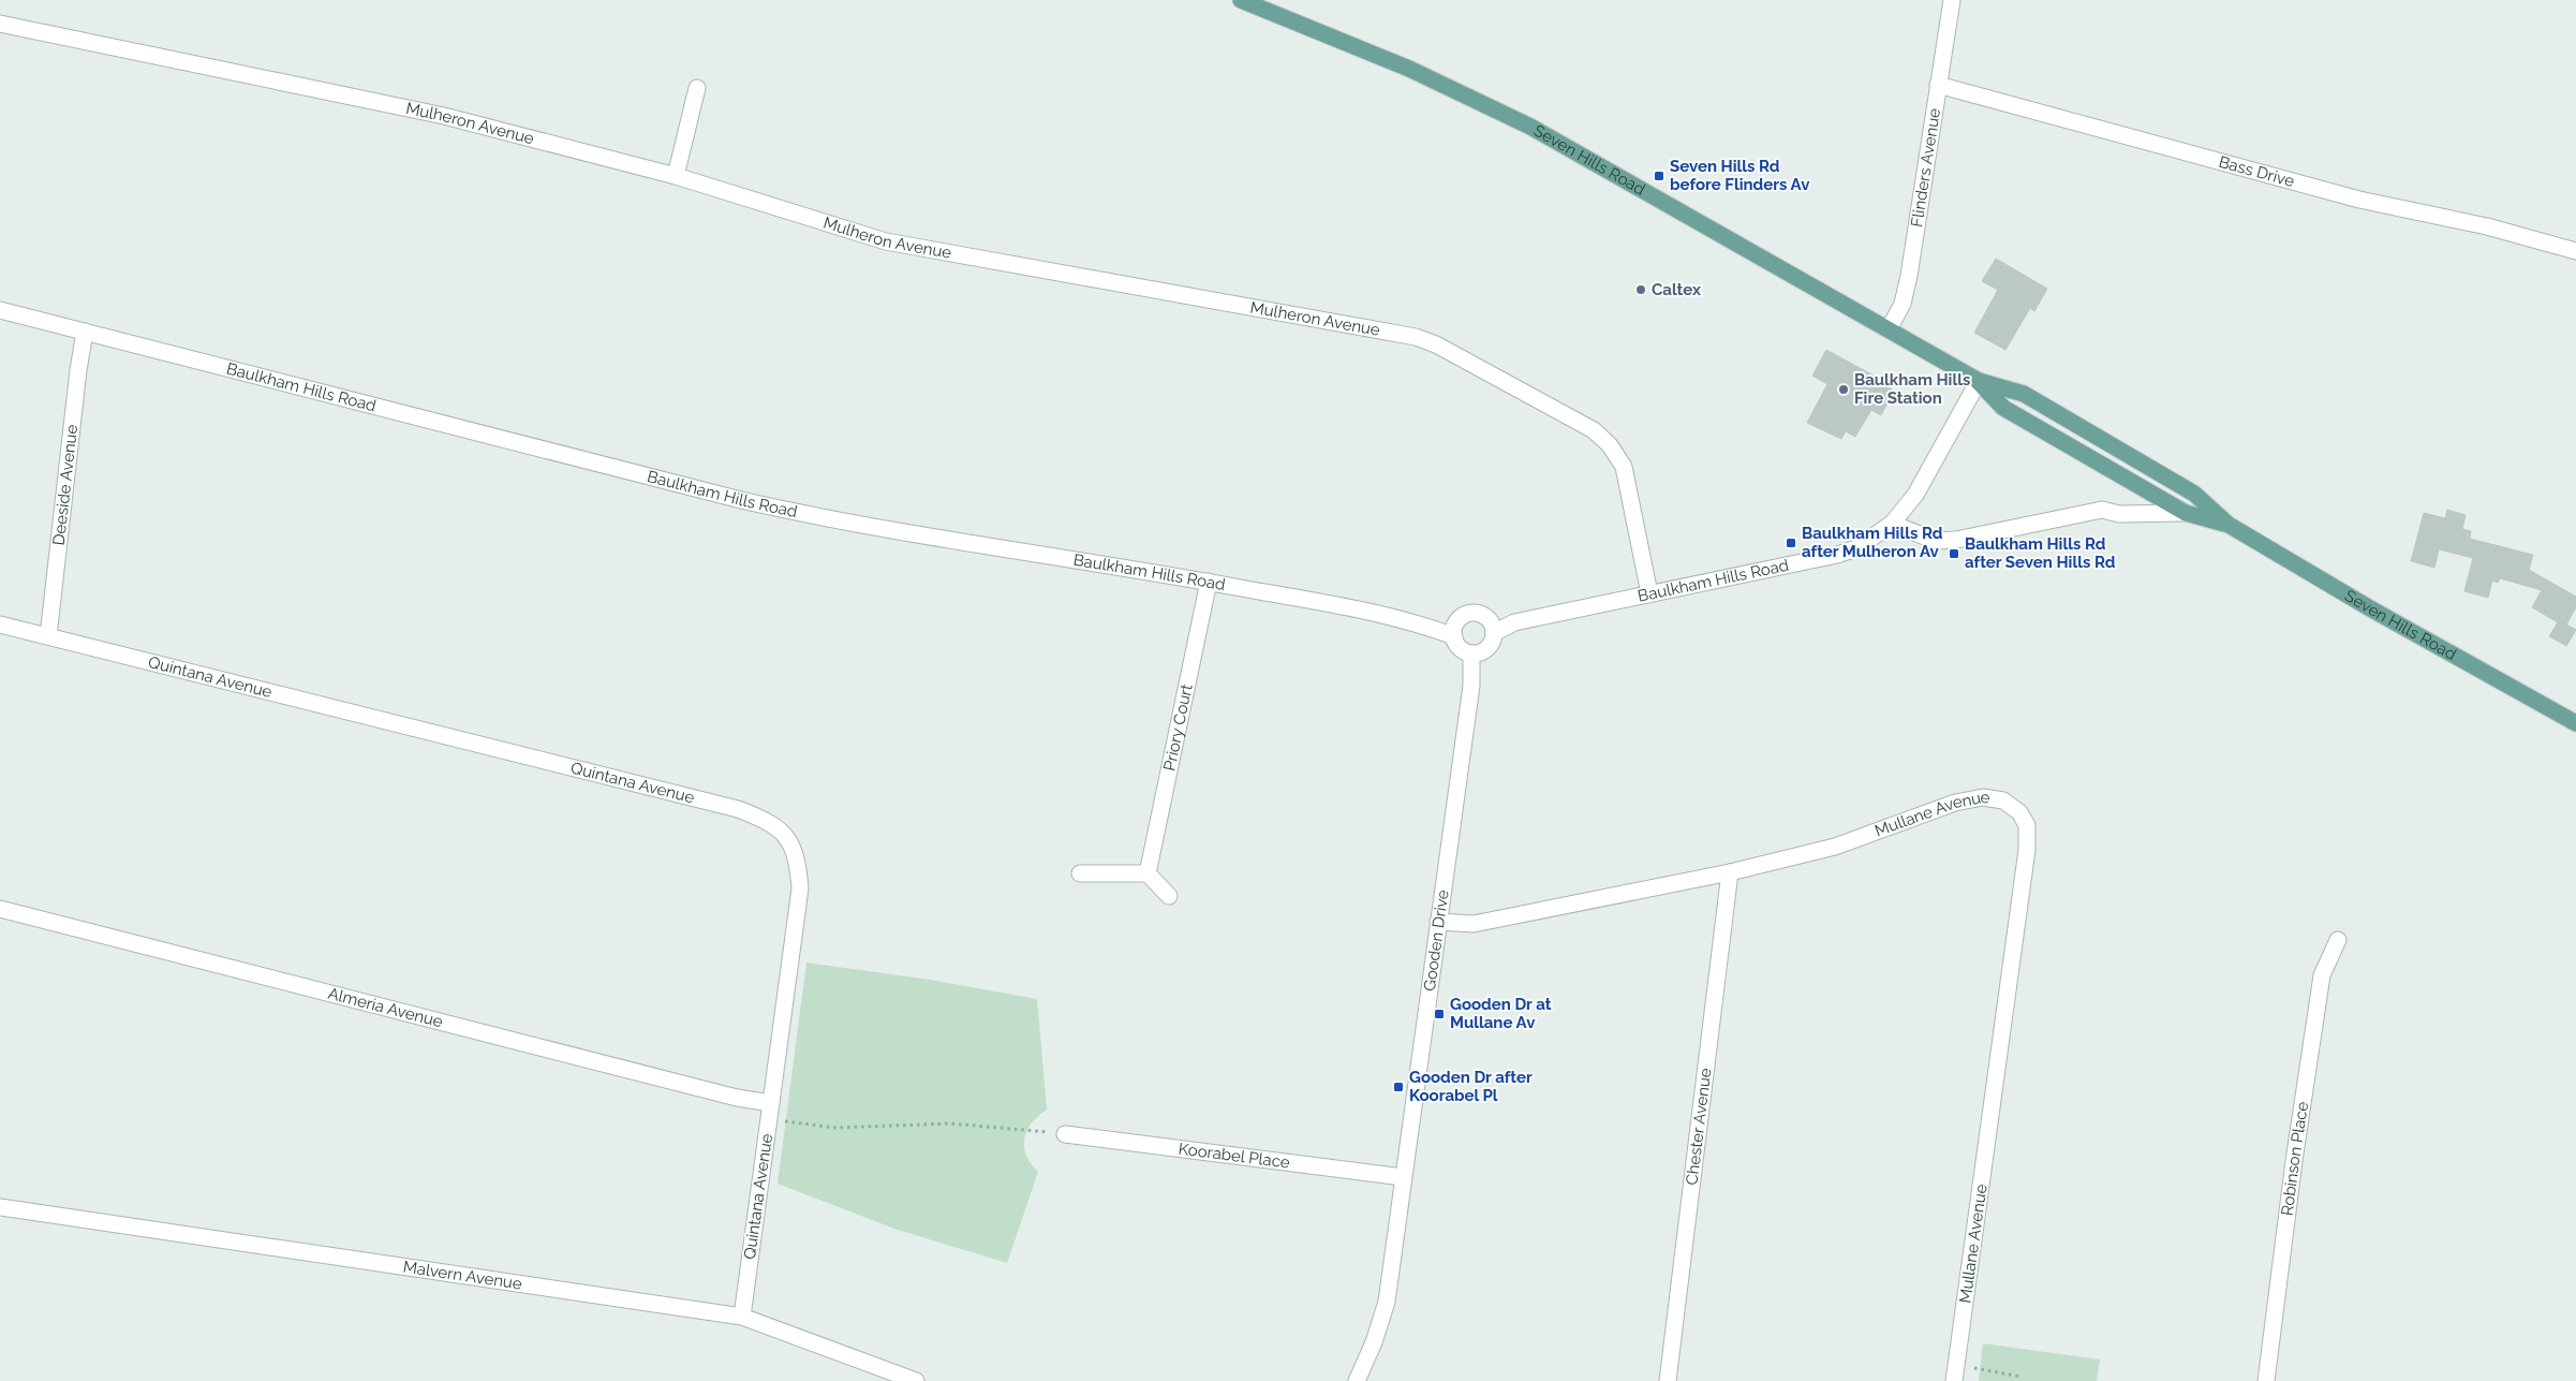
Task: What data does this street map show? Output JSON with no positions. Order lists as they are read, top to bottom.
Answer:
{
  "streets": {
    "main road": ["Seven Hills Road"],
    "street": [
      "Mulheron Avenue",
      "Flinders Avenue",
      "Bass Drive",
      "Baulkham Hills Road",
      "Deeside Avenue",
      "Quintana Avenue",
      "Priory Court",
      "Mullane Avenue",
      "Gooden Drive",
      "Almeria Avenue",
      "Chester Avenue",
      "Koorabel Place",
      "Robinson Place",
      "Malvern Avenue"
    ]
  },
  "crossings": [
    ["Mulheron Avenue", "Baulkham Hills Road"],
    ["Seven Hills Road", "Flinders Avenue"],
    ["Seven Hills Road", "Baulkham Hills Road"],
    ["Flinders Avenue", "Bass Drive"],
    ["Baulkham Hills Road", "Deeside Avenue"],
    ["Baulkham Hills Road", "Priory Court"],
    ["Baulkham Hills Road", "Gooden Drive"],
    ["Deeside Avenue", "Quintana Avenue"],
    ["Quintana Avenue", "Almeria Avenue"],
    ["Quintana Avenue", "Malvern Avenue"],
    ["Mullane Avenue", "Gooden Drive"],
    ["Mullane Avenue", "Chester Avenue"],
    ["Gooden Drive", "Koorabel Place"]
  ],
  "places": {
    "transit": [
      "Seven Hills Rd before Flinders Av",
      "Baulkham Hills Rd after Mulheron Av",
      "Baulkham Hills Rd after Seven Hills Rd",
      "Gooden Dr at Mullane Av",
      "Gooden Dr after Koorabel Pl"
    ],
    "other": ["Caltex", "Baulkham Hills Fire Station"]
  }
}
